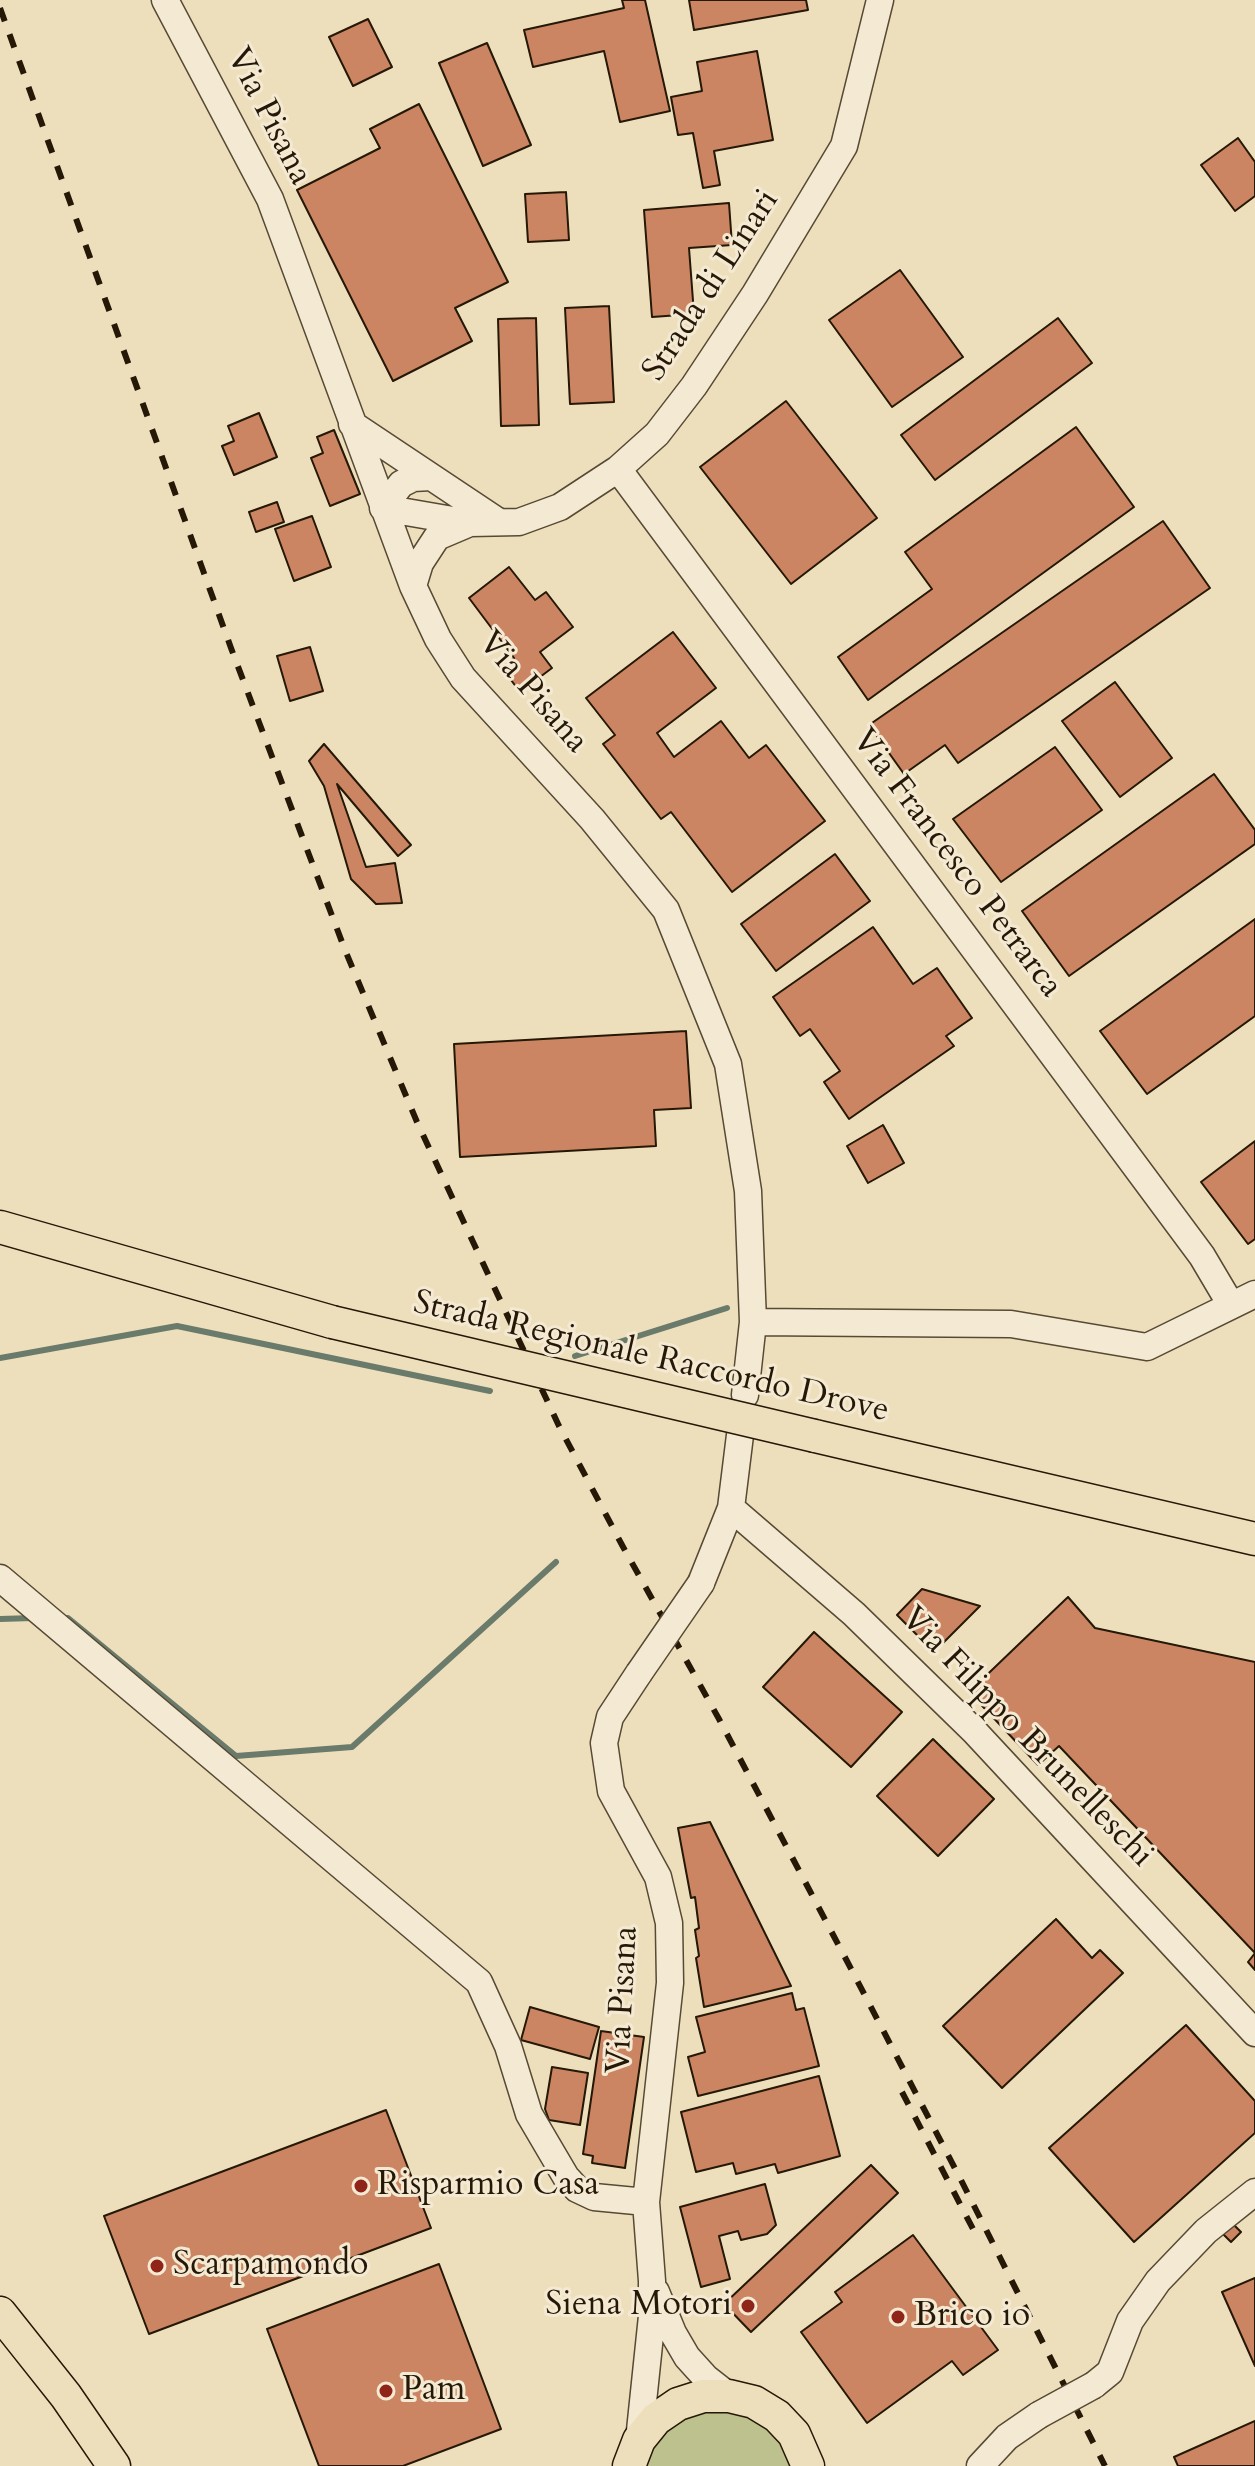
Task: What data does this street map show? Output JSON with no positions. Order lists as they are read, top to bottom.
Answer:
{
  "streets": {
    "main road": ["Via Pisana", "Strada Regionale Raccordo Drove"],
    "street": ["Strada di Linari", "Via Francesco Petrarca", "Via Filippo Brunelleschi"]
  },
  "crossings": [
    ["Via Pisana", "Strada di Linari"],
    ["Via Pisana", "Via Filippo Brunelleschi"],
    ["Strada di Linari", "Via Francesco Petrarca"]
  ],
  "places": [
    "Risparmio Casa",
    "Scarpamondo",
    "Siena Motori",
    "Brico io",
    "Pam"
  ]
}
